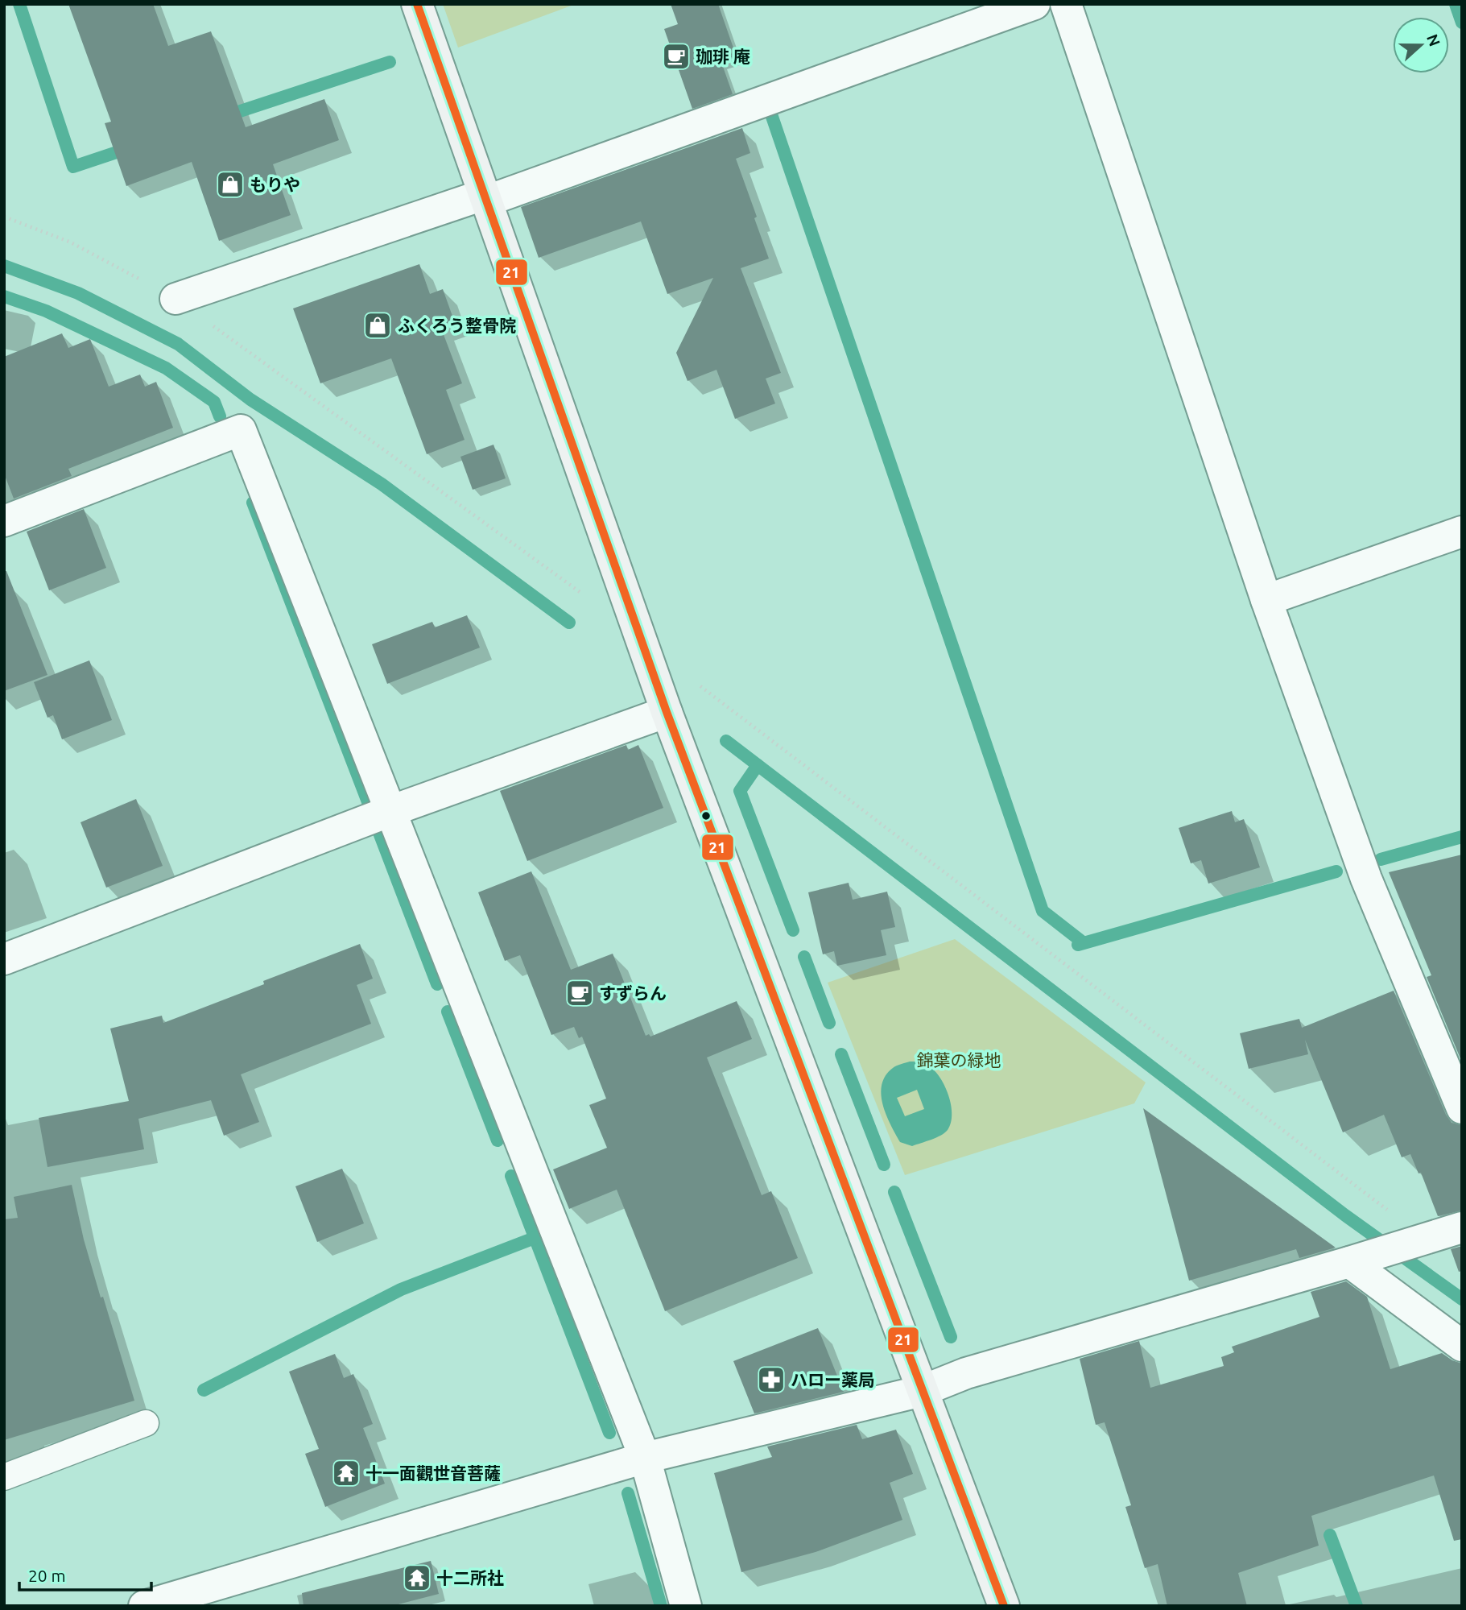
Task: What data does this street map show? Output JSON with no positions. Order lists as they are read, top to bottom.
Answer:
{
  "parks": ["錦葉の緑地"],
  "places": {
    "cafe": ["珈琲 庵", "すずらん"],
    "shop": ["もりや", "ふくろう整骨院"],
    "pharmacy": ["ハロー薬局"],
    "temple": ["十一面觀世音菩薩", "十二所社"]
  },
  "lines": ["transit line 21"],
  "scale_bar": "20 m",
  "north": "right"
}
